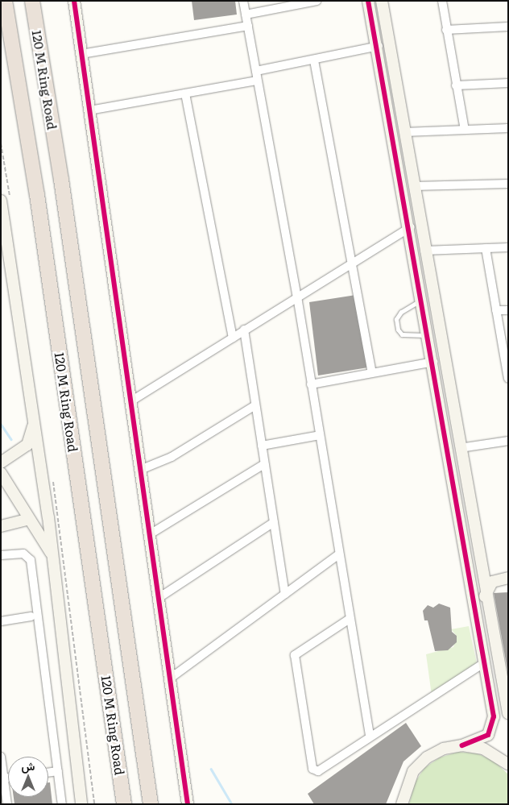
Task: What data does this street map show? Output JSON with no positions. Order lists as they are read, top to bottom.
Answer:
{
  "streets": {
    "highway": ["120 M Ring Road"]
  },
  "north": "top"
}
